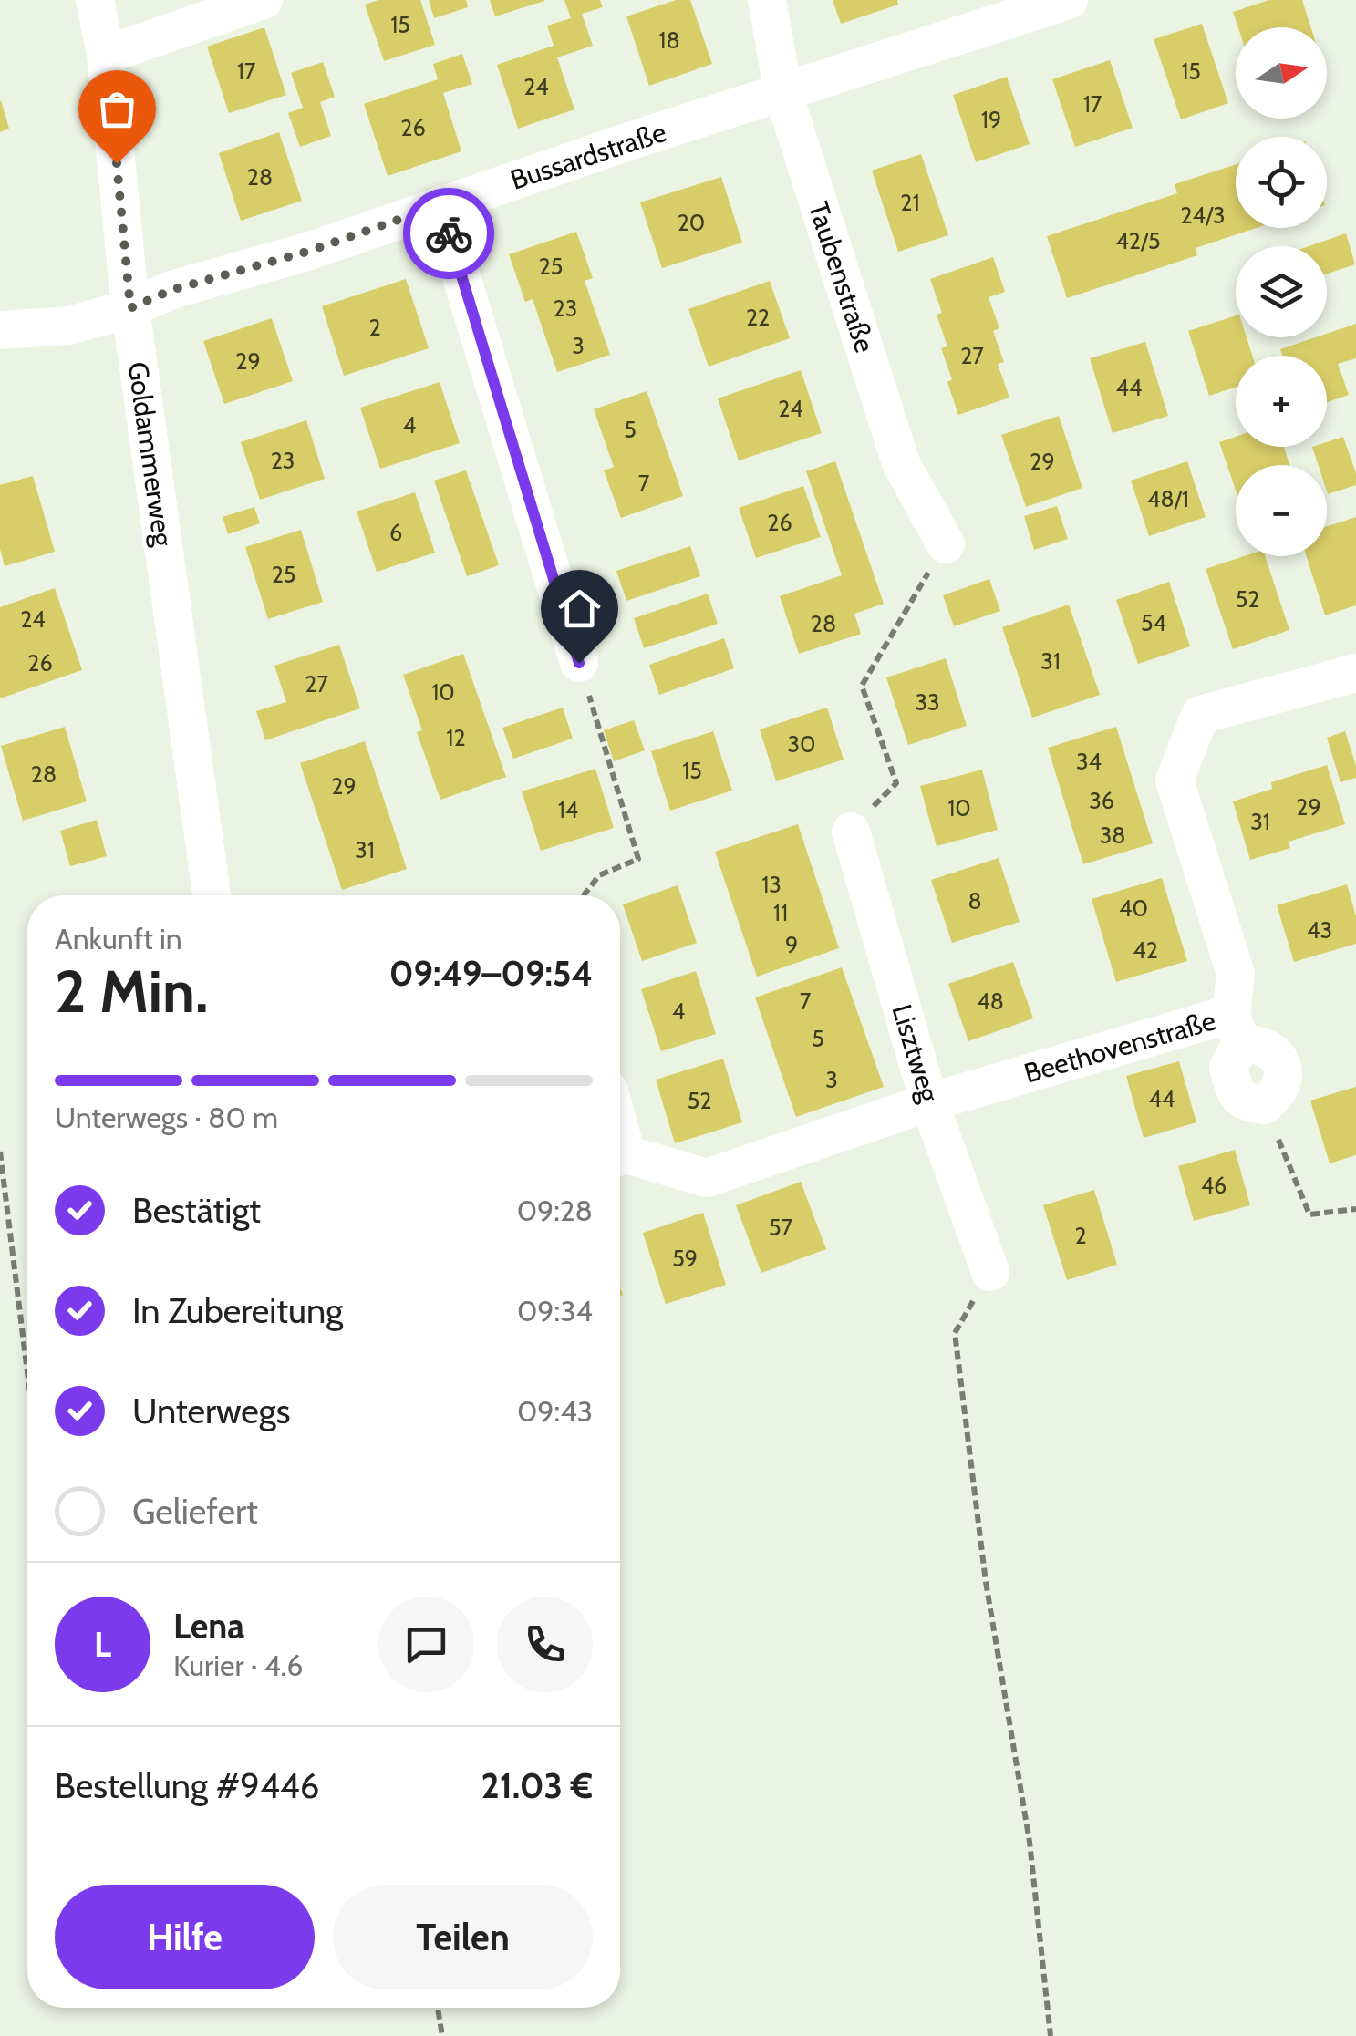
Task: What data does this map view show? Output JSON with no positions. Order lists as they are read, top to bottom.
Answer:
{
  "streets": {
    "street": [
      "Bussardstraße",
      "Taubenstraße",
      "Goldammerweg",
      "Beethovenstraße",
      "Lisztweg"
    ]
  },
  "crossings": [
    ["Bussardstraße", "Taubenstraße"],
    ["Bussardstraße", "Goldammerweg"],
    ["Beethovenstraße", "Lisztweg"]
  ],
  "house_numbers": [
    "15",
    "18",
    "17",
    "15",
    "24",
    "17",
    "19",
    "26",
    "28",
    "21",
    "24/3",
    "20",
    "42/5",
    "25",
    "23",
    "22",
    "2",
    "3",
    "27",
    "29",
    "44",
    "24",
    "4",
    "5",
    "23",
    "29",
    "7",
    "48/1",
    "26",
    "6",
    "25",
    "52",
    "24",
    "54",
    "28",
    "31",
    "26",
    "27",
    "10",
    "33",
    "12",
    "30",
    "34",
    "15",
    "28",
    "29",
    "36",
    "29",
    "10",
    "14",
    "31",
    "38",
    "31",
    "13",
    "8",
    "40",
    "11",
    "43",
    "9",
    "42",
    "7",
    "48",
    "4",
    "5",
    "3",
    "44",
    "52",
    "46",
    "57",
    "2",
    "59"
  ],
  "north": "right",
  "page": {
    "map_buttons": ["+", "−"],
    "heading": ["2 Min.", "Ankunft in", "09:49–09:54"],
    "panel": [
      "Lena",
      "Kurier · 4.6",
      "Bestellung #9446",
      "21.03 €"
    ],
    "bar": "Unterwegs · 80 m",
    "list": [
      ["Bestätigt", "09:28"],
      ["In Zubereitung", "09:34"],
      ["Unterwegs", "09:43"],
      "Geliefert"
    ],
    "round": "L",
    "buttons": ["Hilfe", "Teilen"]
  }
}
